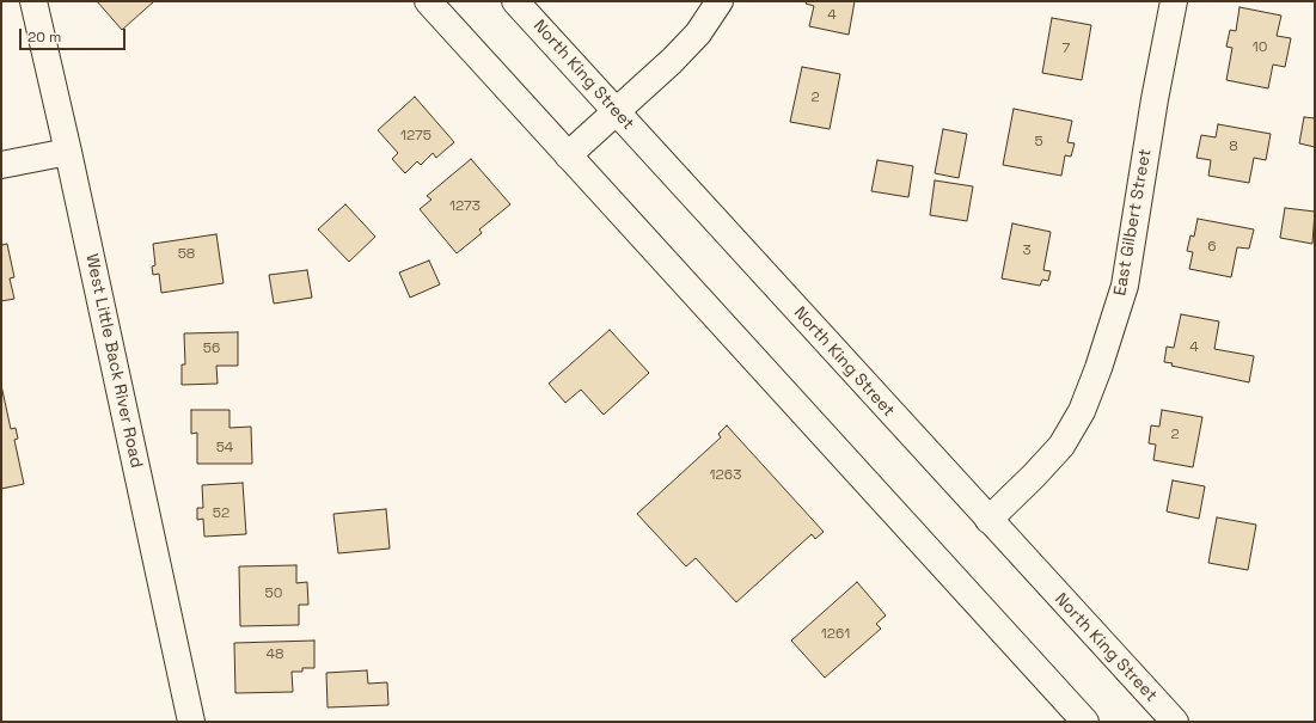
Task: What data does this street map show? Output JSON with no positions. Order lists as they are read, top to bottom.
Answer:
{
  "streets": {
    "main road": ["North King Street", "East Gilbert Street", "West Little Back River Road"]
  },
  "crossings": [
    ["North King Street", "East Gilbert Street"]
  ],
  "house_numbers": [
    "4",
    "10",
    "7",
    "2",
    "1275",
    "5",
    "8",
    "1273",
    "6",
    "3",
    "58",
    "4",
    "56",
    "2",
    "54",
    "1263",
    "52",
    "50",
    "1261",
    "48"
  ],
  "scale_bar": "20 m"
}
